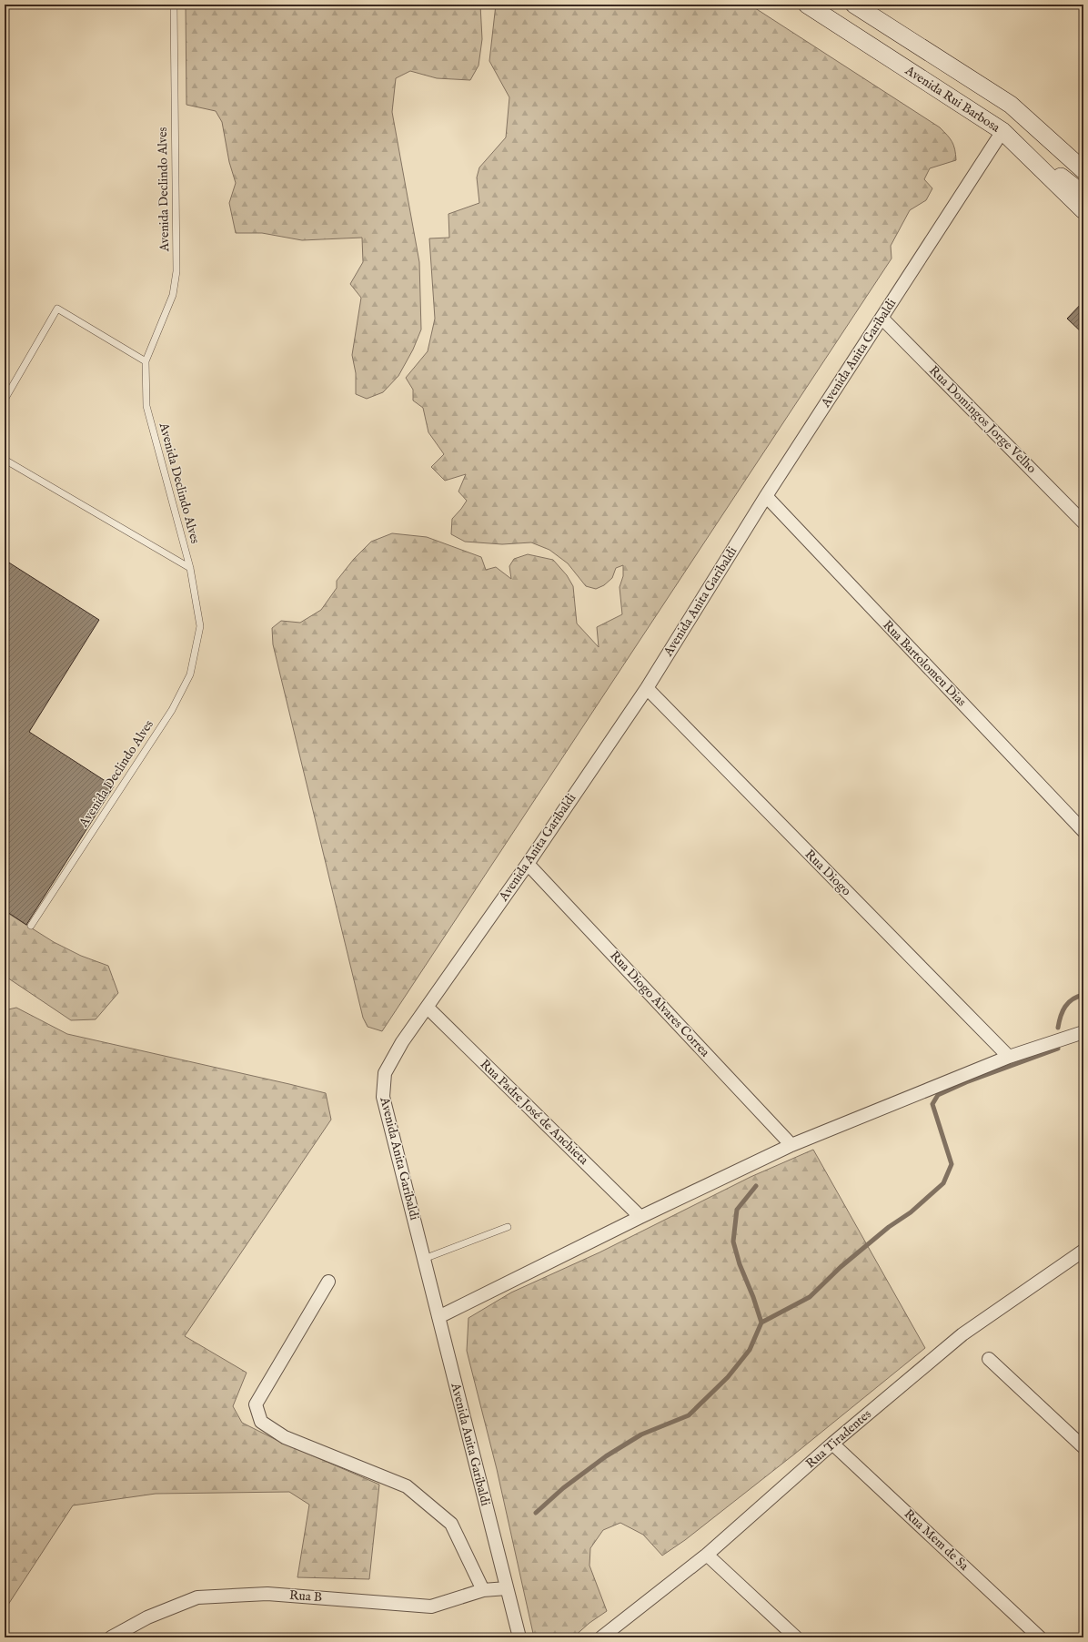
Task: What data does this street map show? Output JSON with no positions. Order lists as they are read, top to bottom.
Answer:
{
  "streets": {
    "main road": ["Avenida Rui Barbosa"],
    "street": [
      "Avenida Anita Garibaldi",
      "Rua Domingos Jorge Velho",
      "Rua Bartolomeu Dias",
      "Rua Diogo",
      "Rua Diogo Alvares Correa",
      "Rua Padre José de Anchieta",
      "Rua Tiradentes",
      "Rua Mem de Sa",
      "Rua B"
    ],
    "lane": ["Avenida Declindo Alves"]
  },
  "crossings": [
    ["Avenida Rui Barbosa", "Avenida Anita Garibaldi"],
    ["Avenida Anita Garibaldi", "Rua Domingos Jorge Velho"],
    ["Avenida Anita Garibaldi", "Rua Bartolomeu Dias"],
    ["Avenida Anita Garibaldi", "Rua Diogo"],
    ["Avenida Anita Garibaldi", "Rua Diogo Alvares Correa"],
    ["Avenida Anita Garibaldi", "Rua Padre José de Anchieta"],
    ["Avenida Anita Garibaldi", "Rua B"],
    ["Rua Tiradentes", "Rua Mem de Sa"]
  ]
}
